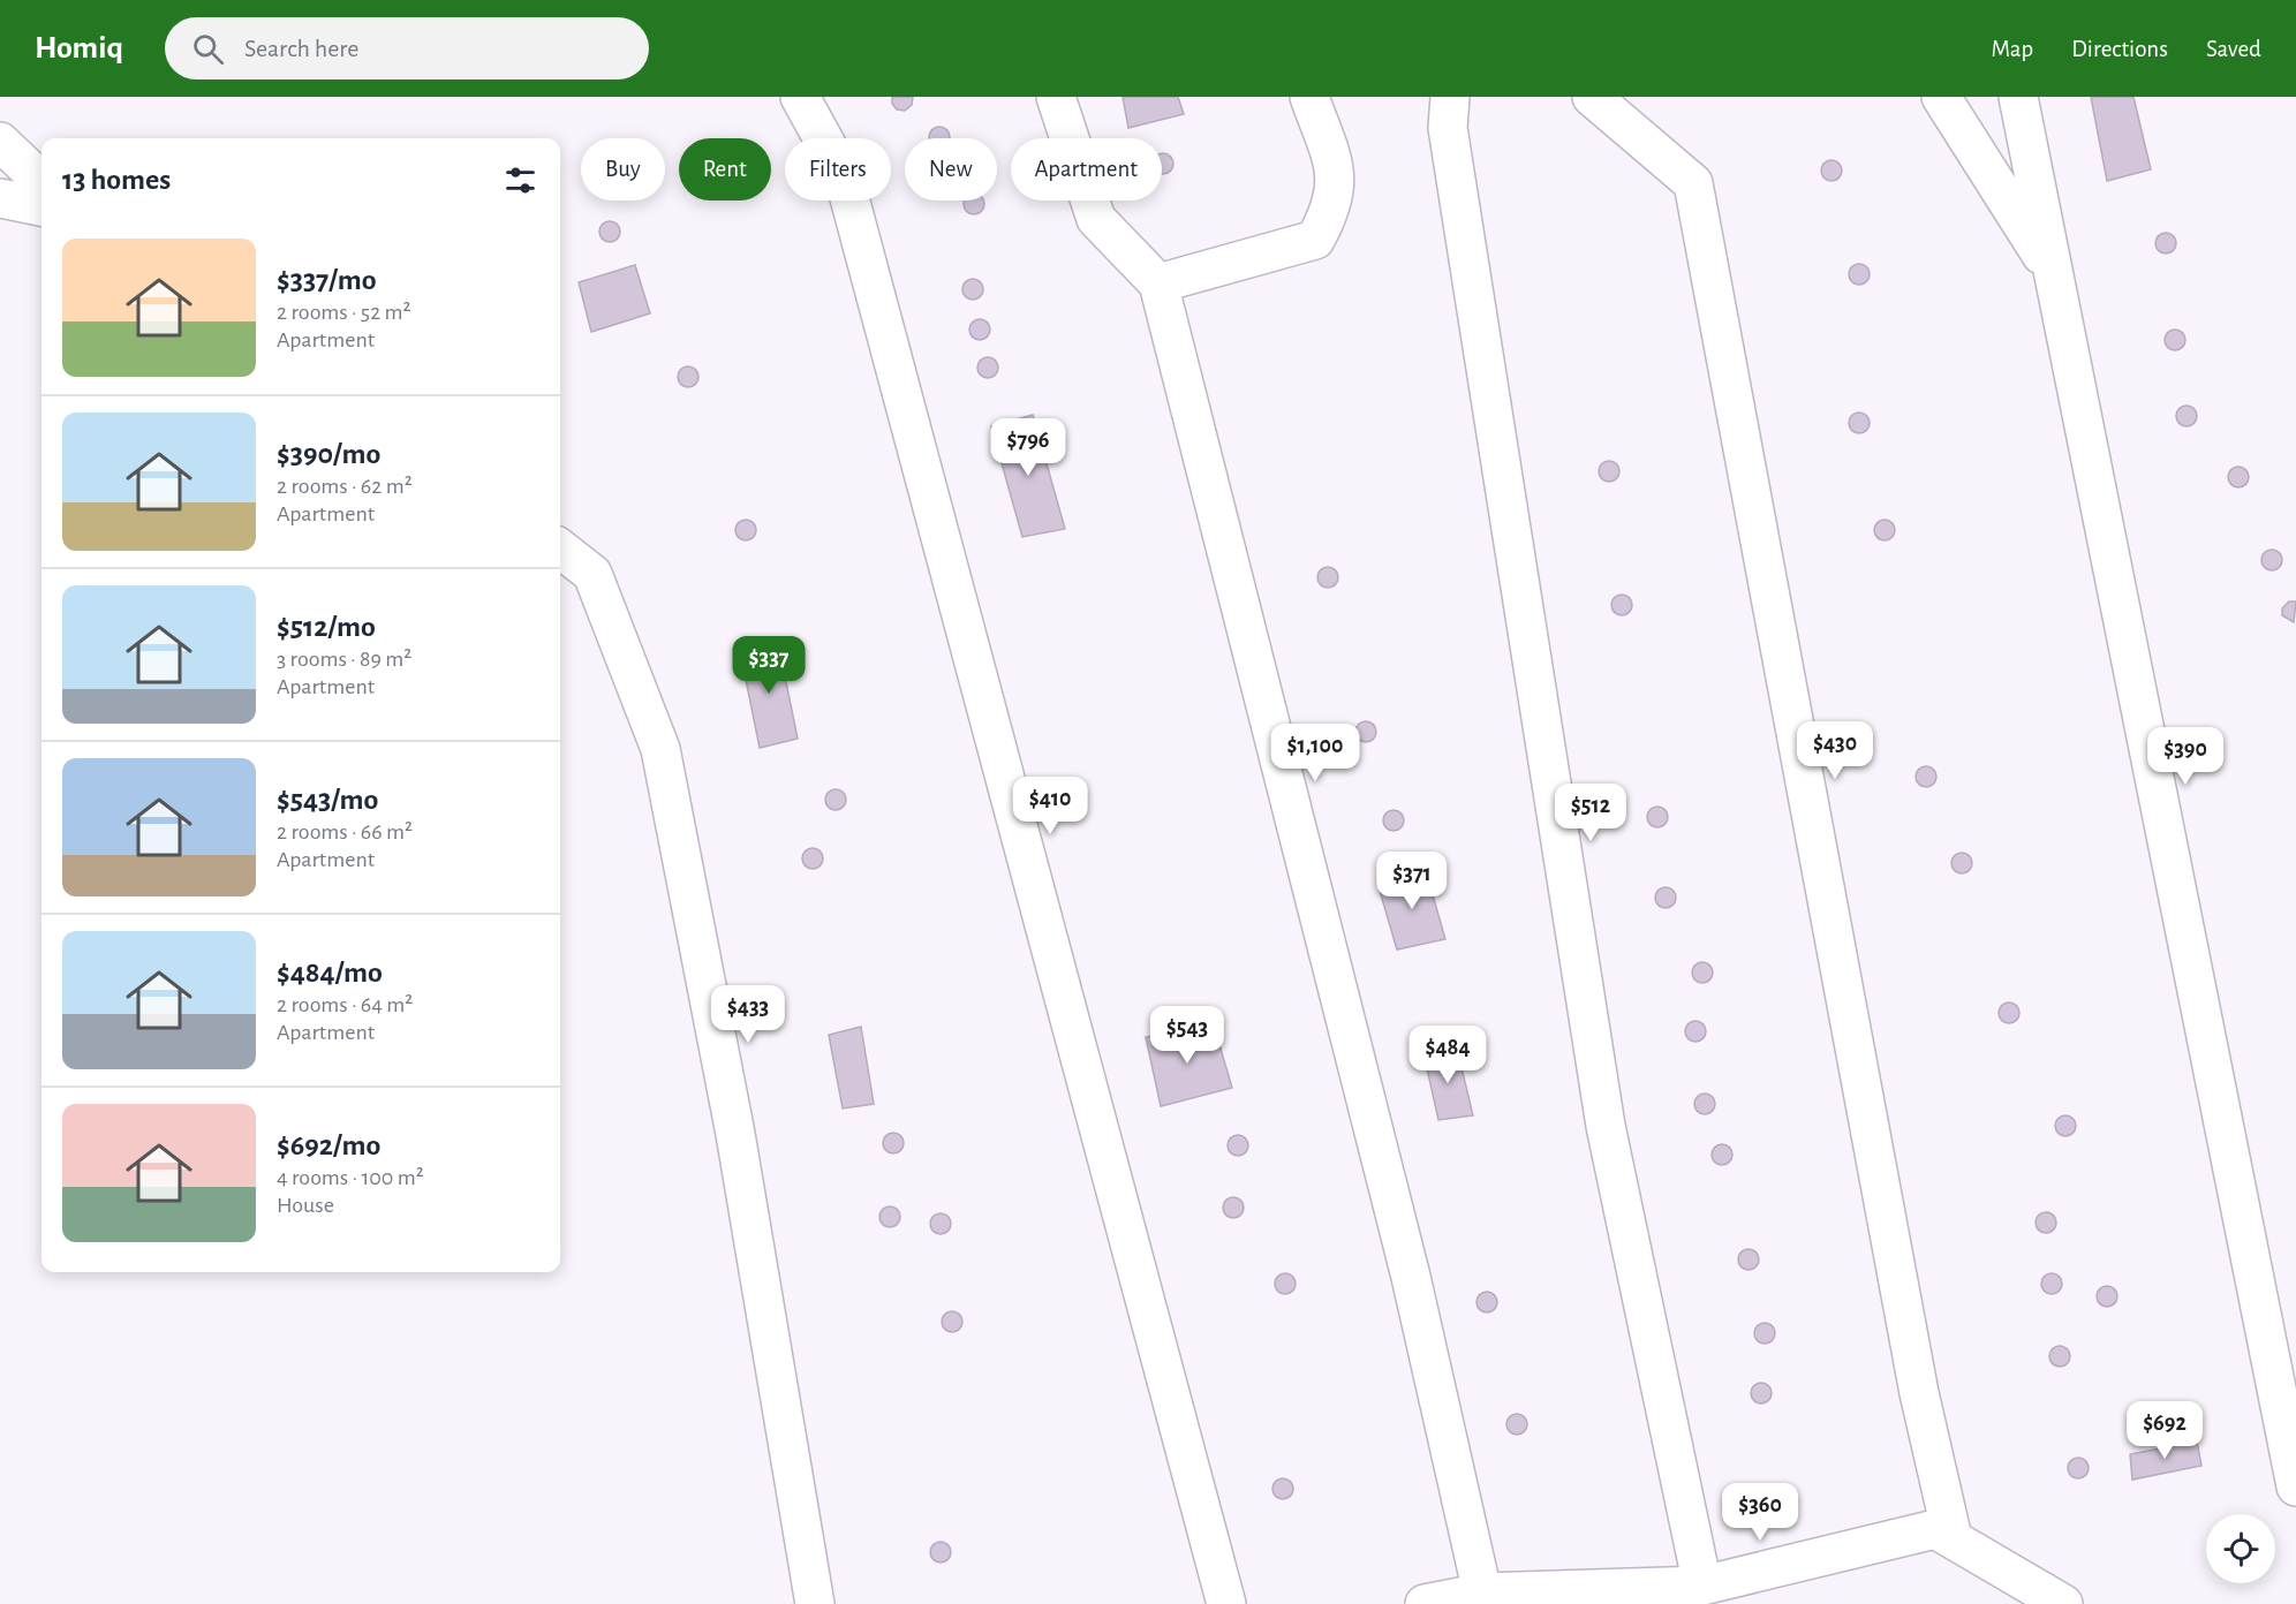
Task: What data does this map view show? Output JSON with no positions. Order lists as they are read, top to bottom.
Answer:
{
  "page": {
    "header": "Homiq",
    "search": "Search here",
    "nav": ["Map", "Directions", "Saved"],
    "chip": [
      "Buy",
      "Rent",
      "Filters",
      "New",
      "Apartment"
    ],
    "heading": "13 homes",
    "list": [
      {
        "name": "$337/mo",
        "note": "2 rooms · 52 m² · Apartment"
      },
      {
        "name": "$390/mo",
        "note": "2 rooms · 62 m² · Apartment"
      },
      {
        "name": "$512/mo",
        "note": "3 rooms · 89 m² · Apartment"
      },
      {
        "name": "$543/mo",
        "note": "2 rooms · 66 m² · Apartment"
      },
      {
        "name": "$484/mo",
        "note": "2 rooms · 64 m² · Apartment"
      },
      {
        "name": "$692/mo",
        "note": "4 rooms · 100 m² · House"
      }
    ],
    "price": [
      "$796",
      "$337",
      "$430",
      "$1,100",
      "$390",
      "$410",
      "$512",
      "$371",
      "$433",
      "$543",
      "$484",
      "$692",
      "$360"
    ]
  }
}
